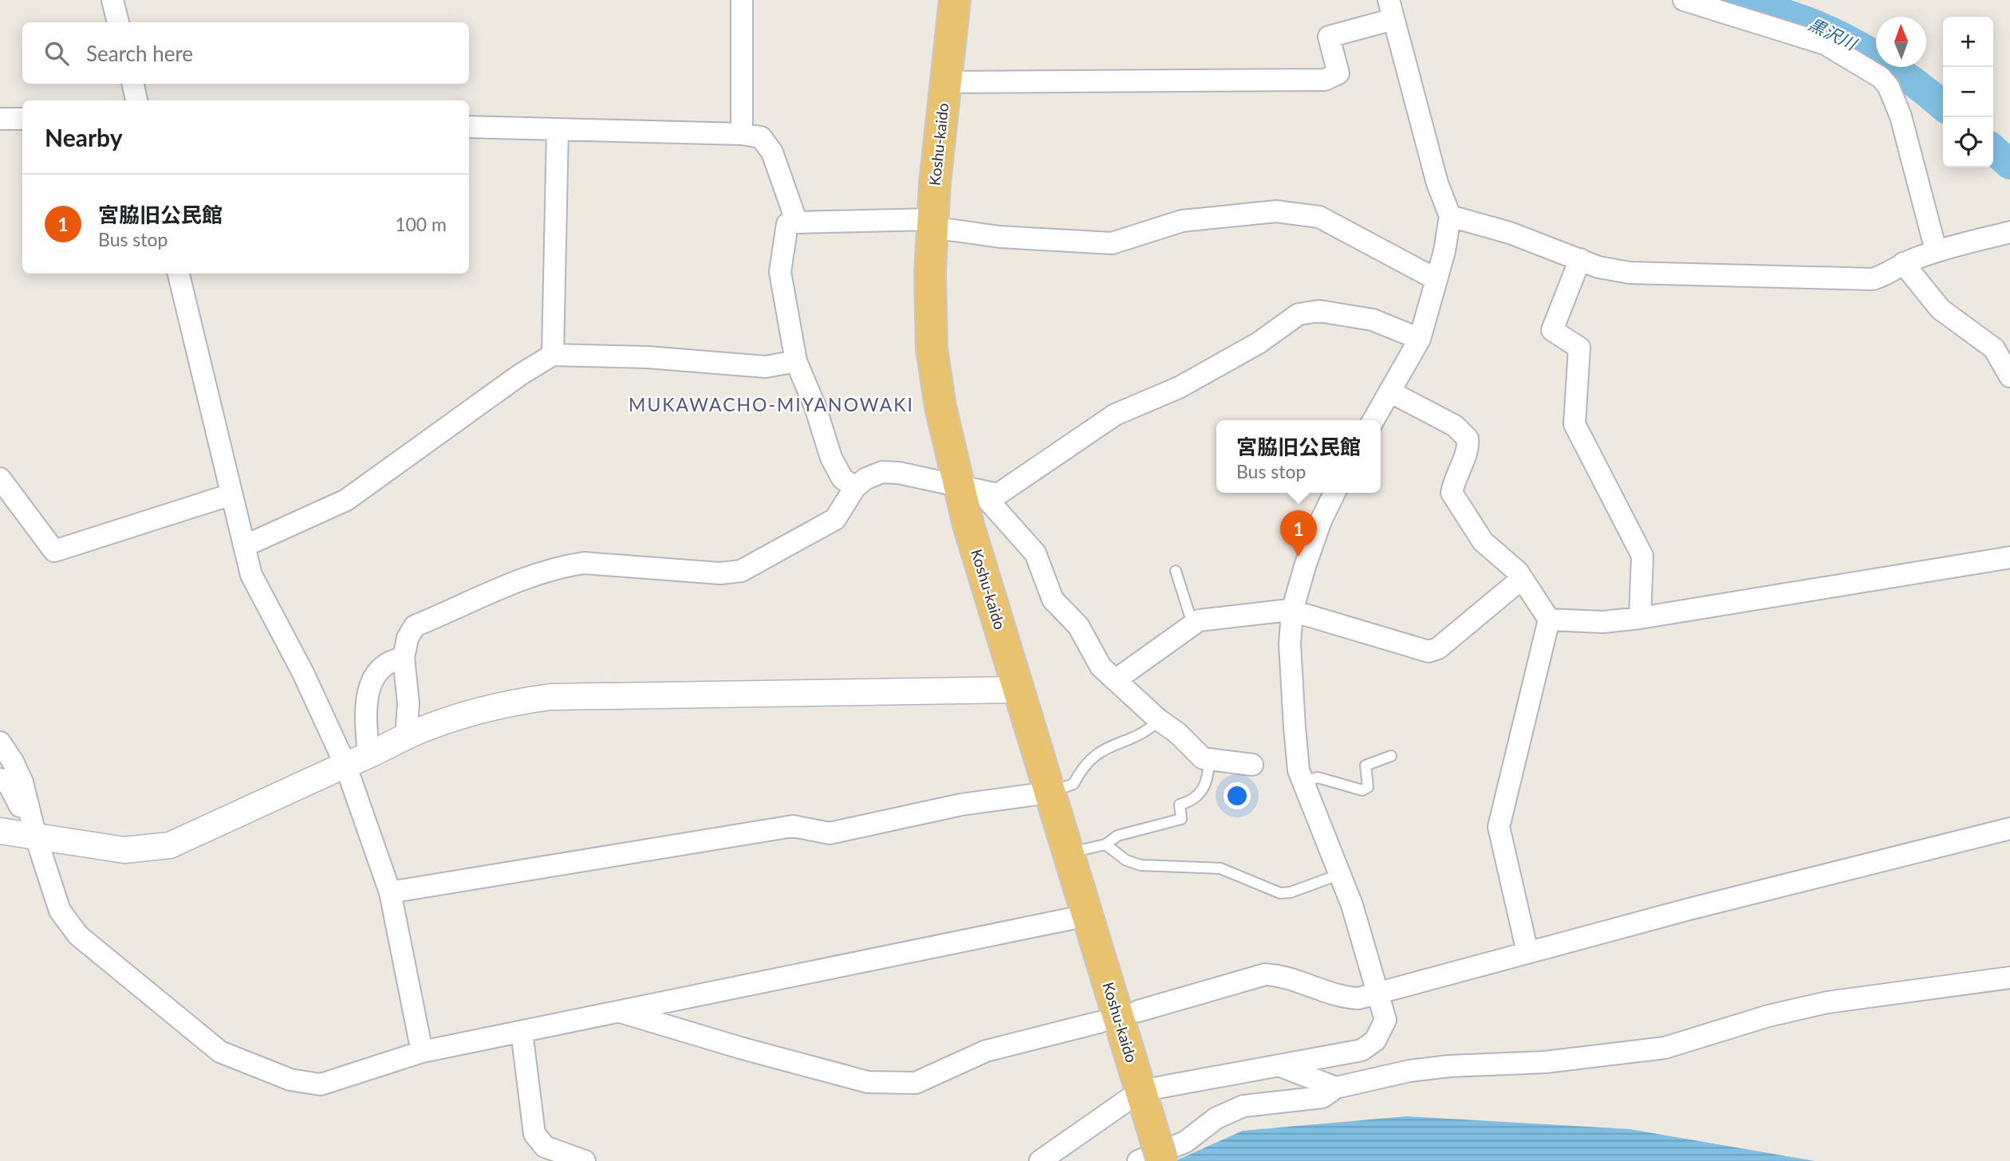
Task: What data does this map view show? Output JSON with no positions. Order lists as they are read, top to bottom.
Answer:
{
  "streets": {
    "highway": ["Koshu-kaido"]
  },
  "districts": ["MUKAWACHO-MIYANOWAKI"],
  "water": ["黒沢川"],
  "north": "top",
  "page": {
    "map_buttons": ["+", "−"],
    "search": "Search here",
    "heading": "Nearby",
    "list": [
      {
        "mark": "1",
        "name": "宮脇旧公民館",
        "note": "Bus stop",
        "value": "100 m"
      }
    ],
    "popup": ["宮脇旧公民館", "Bus stop"],
    "pins": "1"
  }
}
